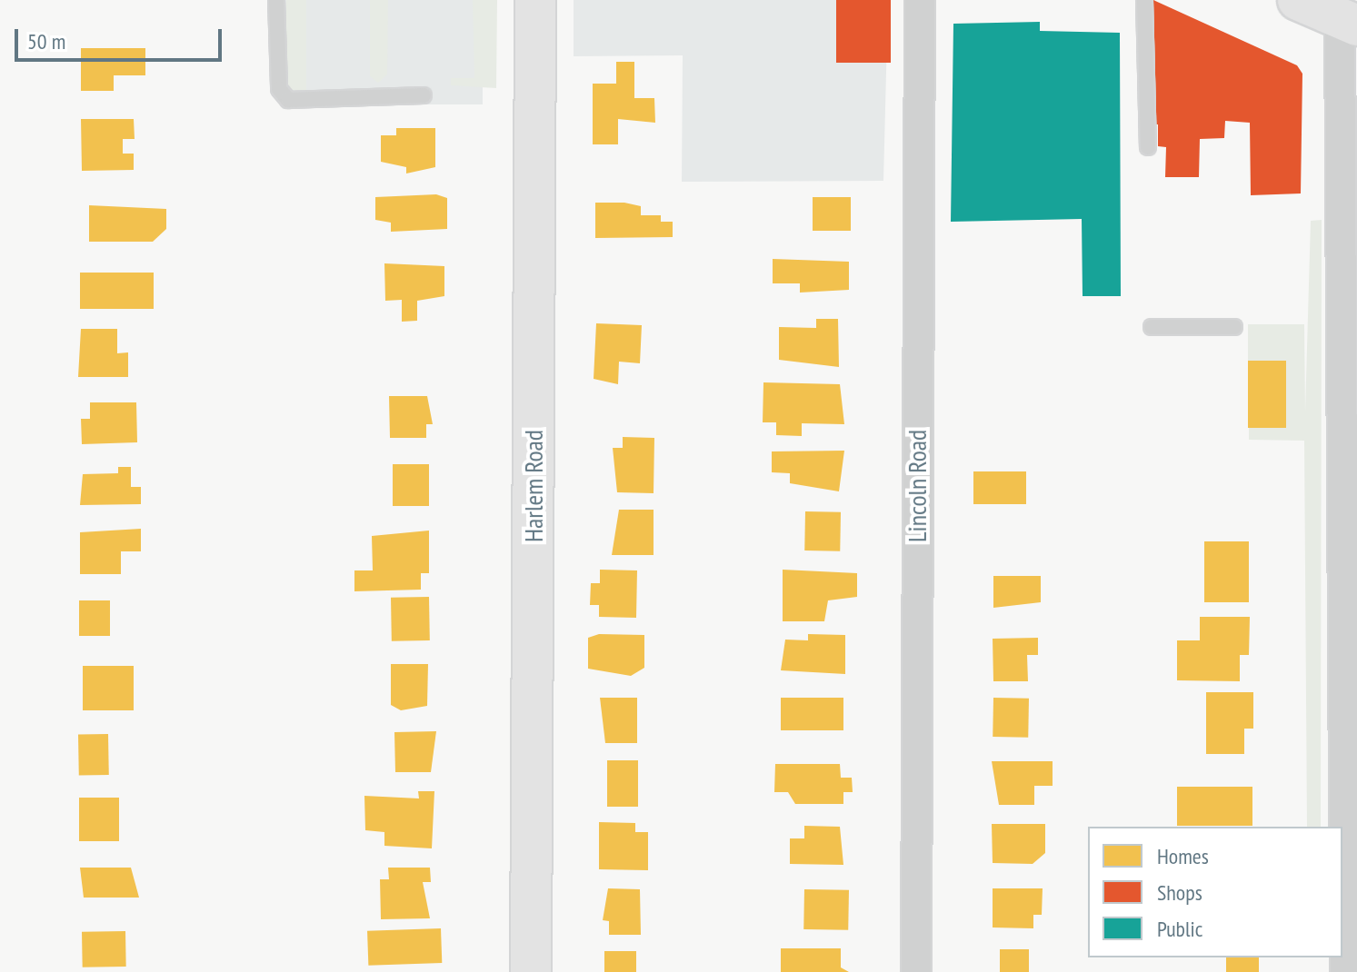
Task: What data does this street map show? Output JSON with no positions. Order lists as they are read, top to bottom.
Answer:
{
  "streets": {
    "main road": ["Harlem Road"],
    "street": ["Lincoln Road"]
  },
  "legend": ["Homes", "Shops", "Public"],
  "scale_bar": "50 m"
}
